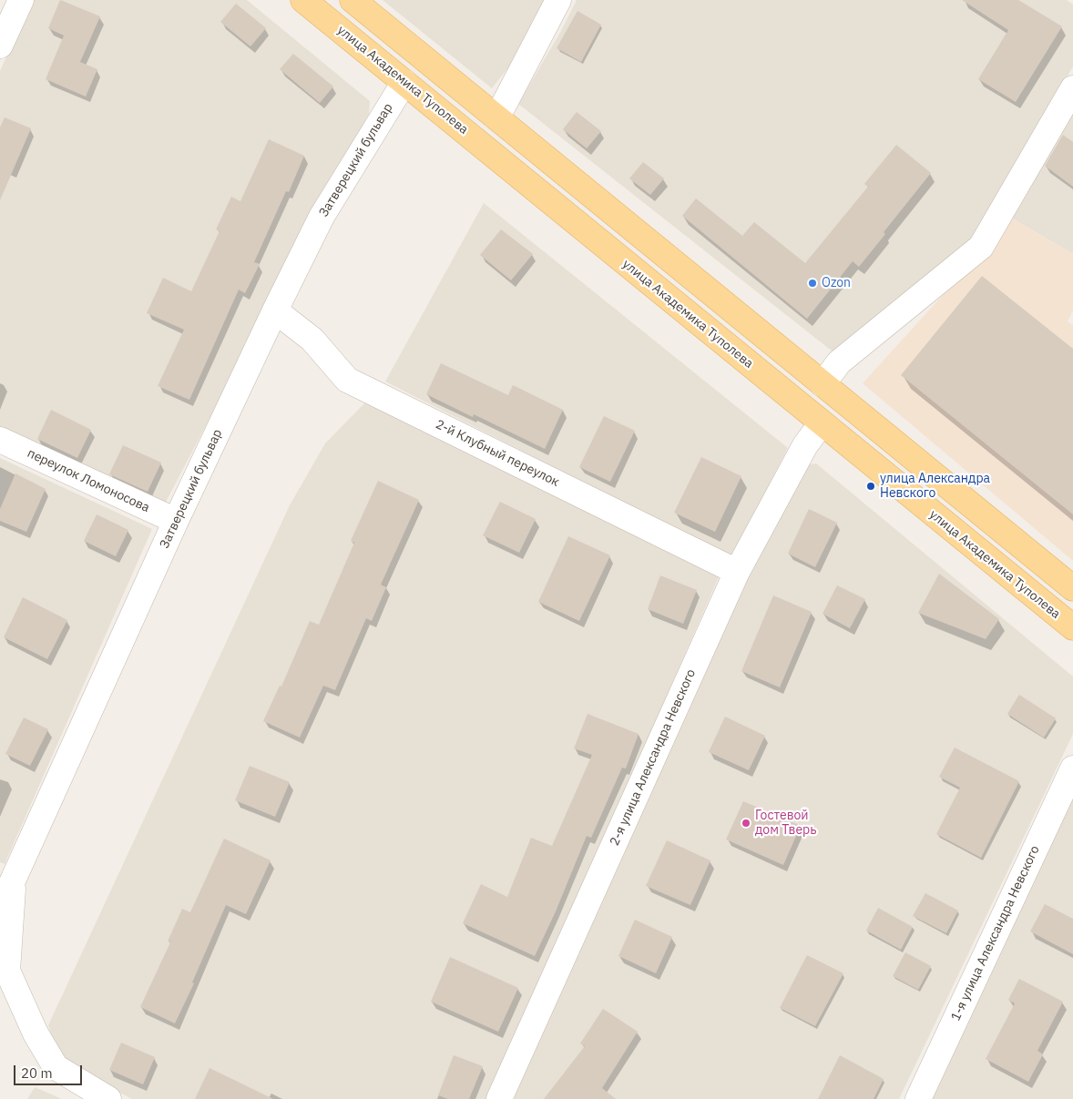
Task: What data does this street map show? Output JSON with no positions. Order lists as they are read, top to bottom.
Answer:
{
  "streets": {
    "main road": ["улица Академика Туполева"],
    "street": [
      "Затверецкий бульвар",
      "2-й Клубный переулок",
      "переулок Ломоносова",
      "2-я улица Александра Невского",
      "1-я улица Александра Невского"
    ]
  },
  "crossings": [
    ["улица Академика Туполева", "Затверецкий бульвар"],
    ["улица Академика Туполева", "2-я улица Александра Невского"],
    ["Затверецкий бульвар", "2-й Клубный переулок"],
    ["Затверецкий бульвар", "переулок Ломоносова"],
    ["2-й Клубный переулок", "2-я улица Александра Невского"]
  ],
  "places": ["Ozon", "улица Александра Невского", "Гостевой дом Тверь"],
  "scale_bar": "20 m"
}
